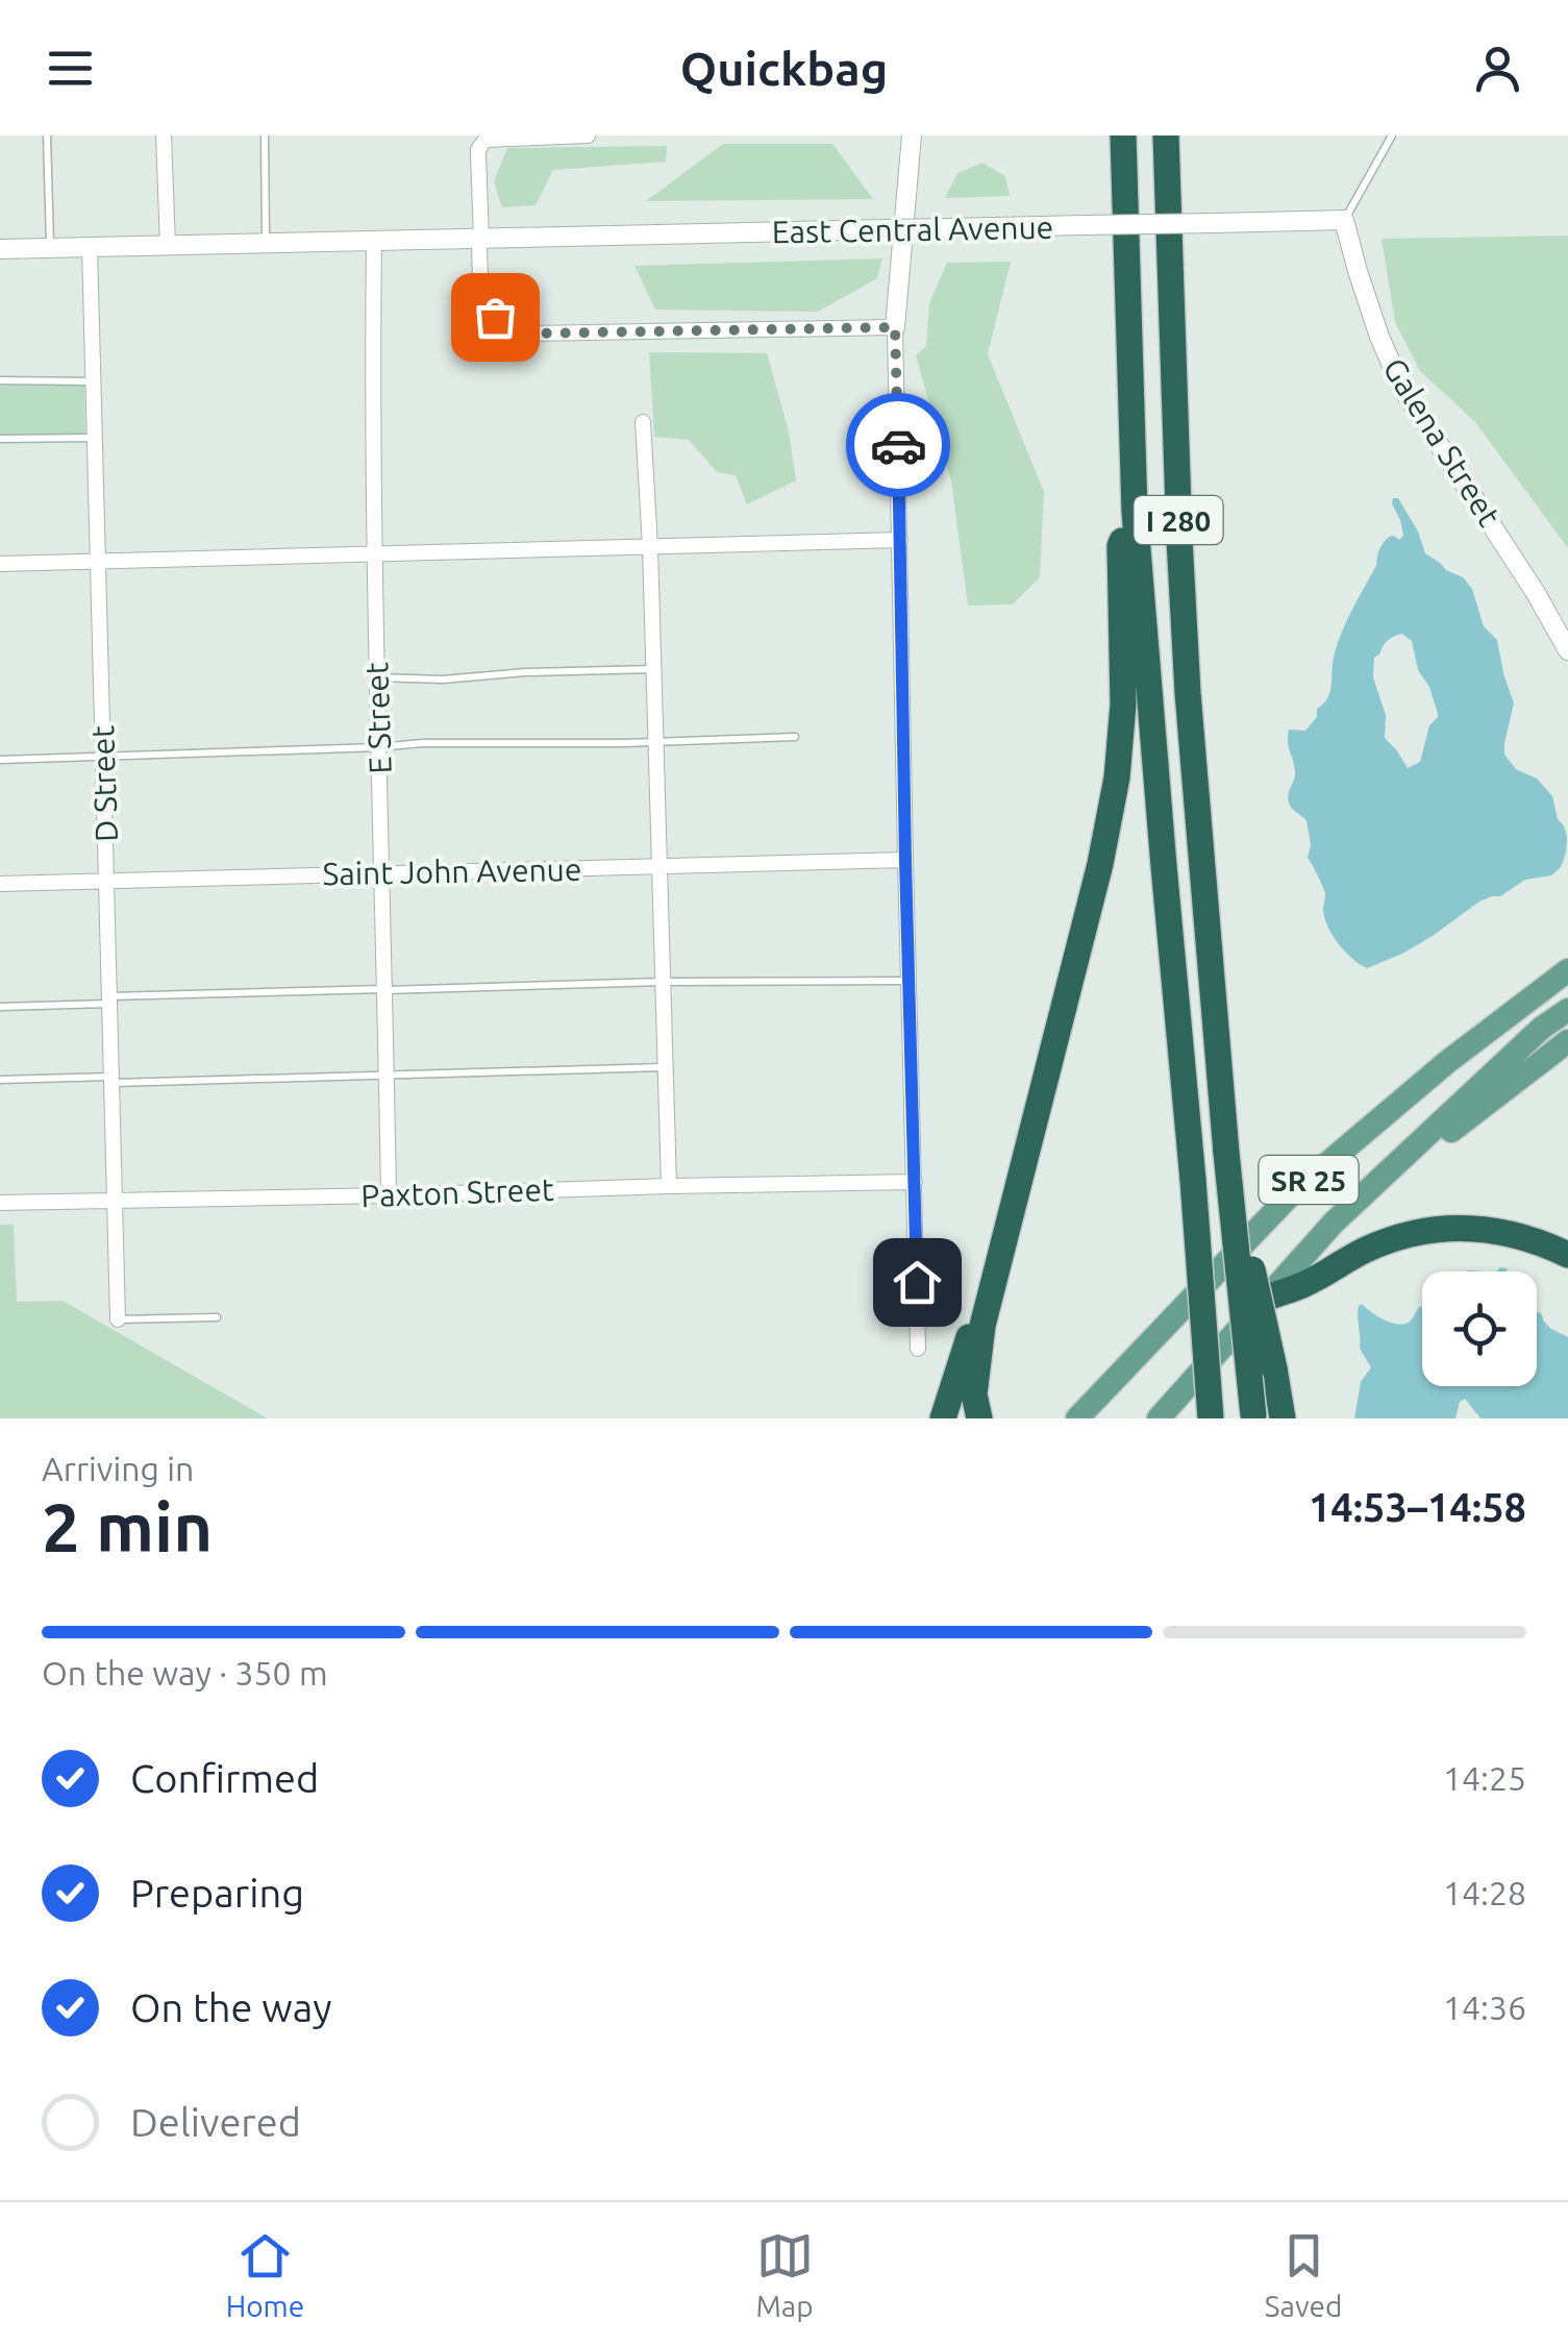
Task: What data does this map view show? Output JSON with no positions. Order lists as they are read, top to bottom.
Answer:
{
  "streets": {
    "highway": ["I 280"],
    "main road": ["SR 25"],
    "street": [
      "East Central Avenue",
      "Galena Street",
      "E Street",
      "D Street",
      "Saint John Avenue",
      "Paxton Street"
    ]
  },
  "crossings": [
    ["East Central Avenue", "Galena Street"],
    ["East Central Avenue", "E Street"],
    ["East Central Avenue", "D Street"],
    ["E Street", "Saint John Avenue"],
    ["E Street", "Paxton Street"],
    ["D Street", "Saint John Avenue"],
    ["D Street", "Paxton Street"]
  ],
  "page": {
    "header": "Quickbag",
    "heading": ["2 min", "Arriving in", "14:53–14:58"],
    "bar": "On the way · 350 m",
    "list": [
      ["Confirmed", "14:25"],
      ["Preparing", "14:28"],
      ["On the way", "14:36"],
      "Delivered"
    ],
    "tabs": ["Home", "Map", "Saved"]
  }
}
